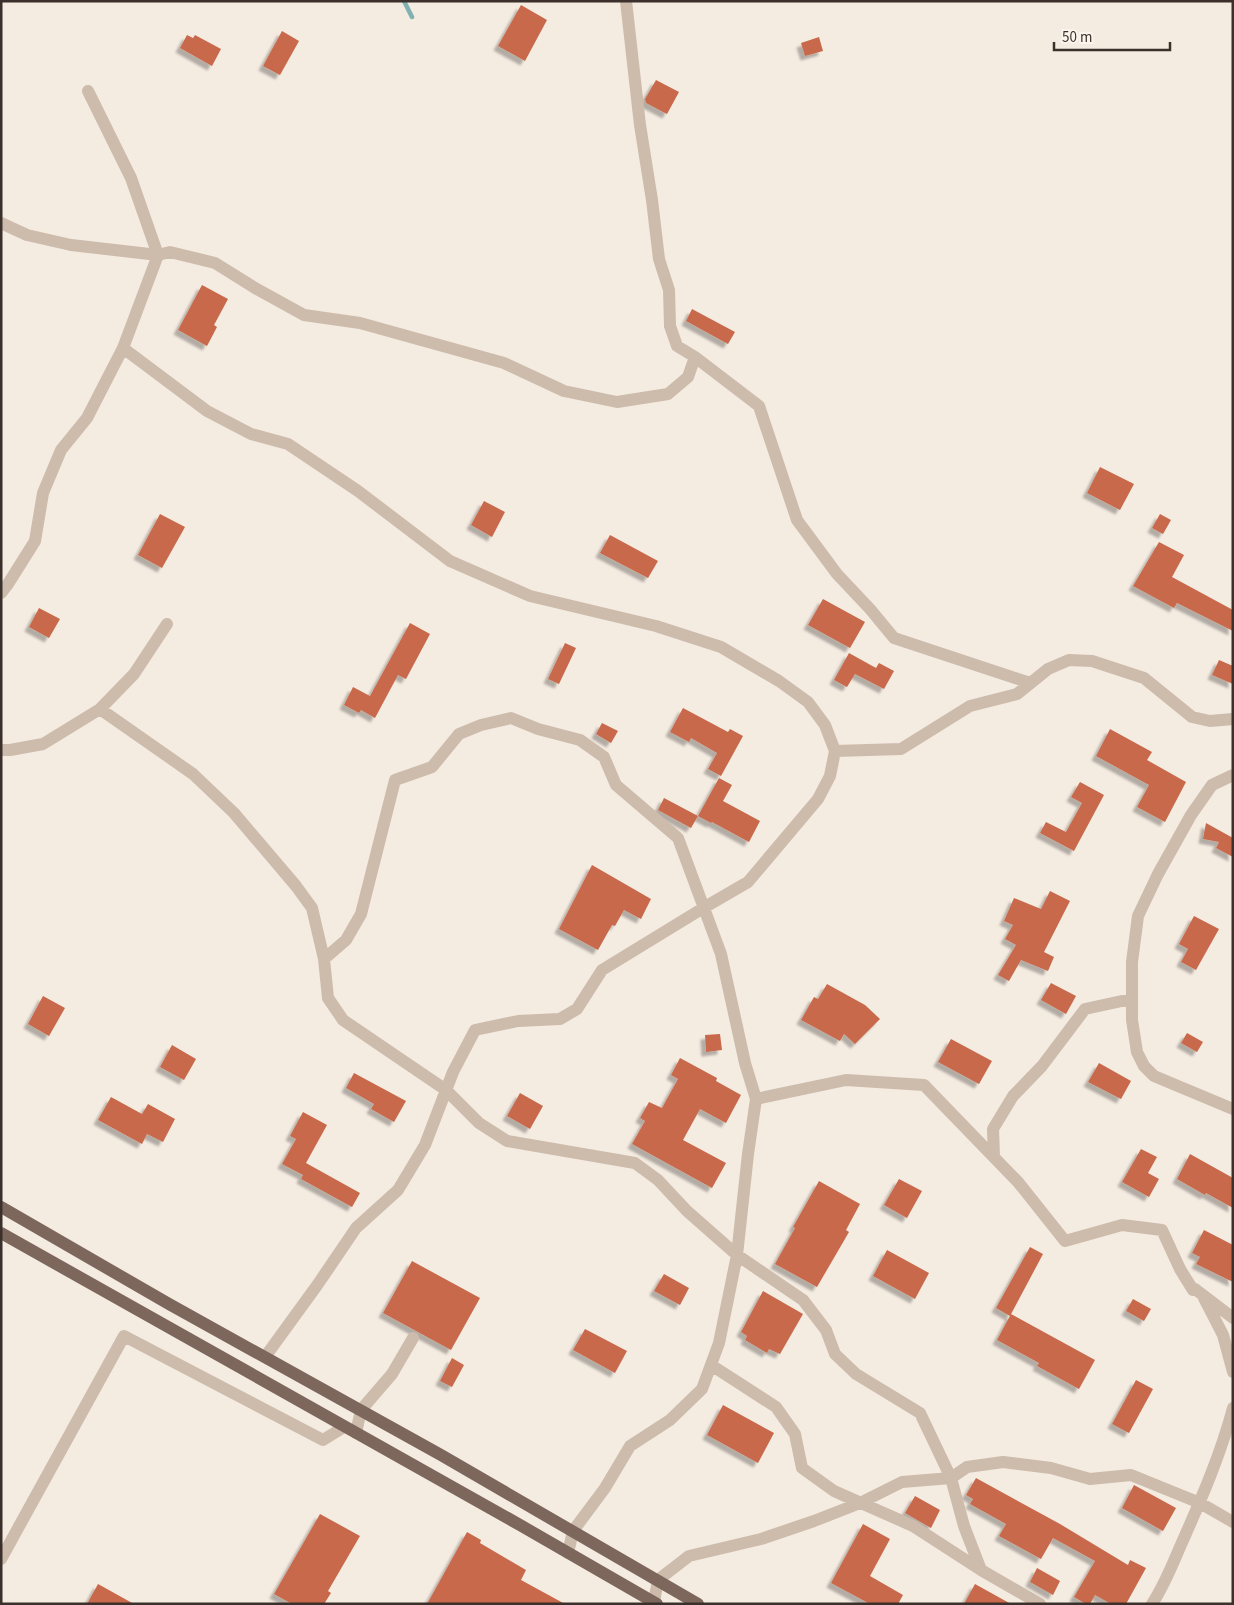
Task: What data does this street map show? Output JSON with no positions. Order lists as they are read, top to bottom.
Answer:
{
  "scale_bar": "50 m"
}
